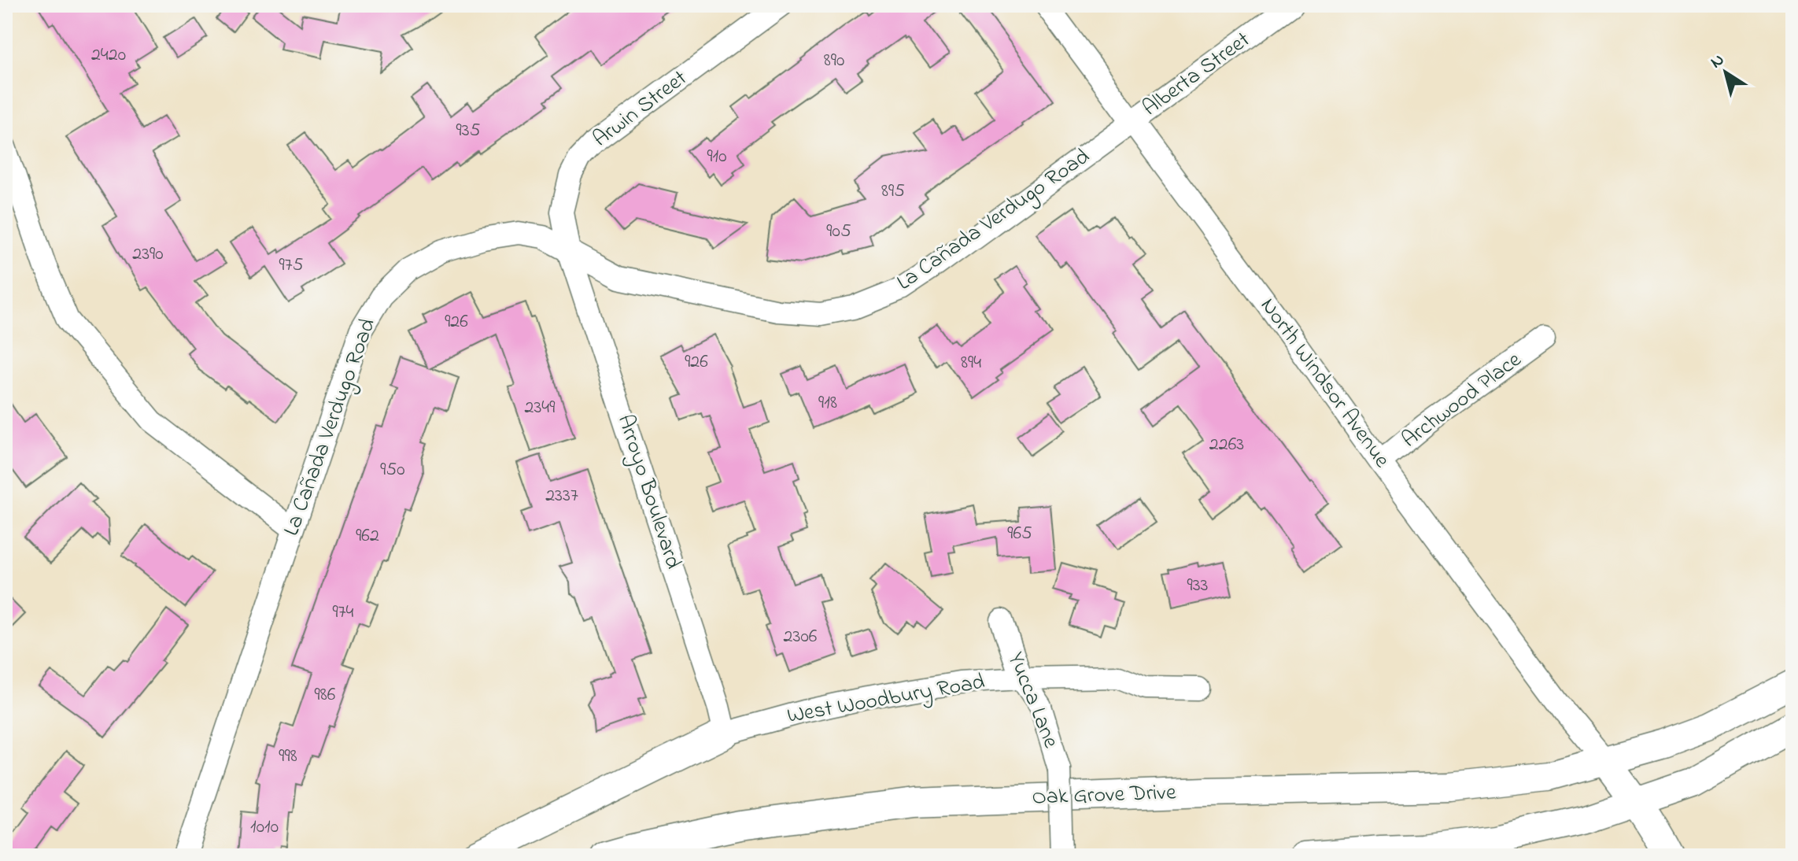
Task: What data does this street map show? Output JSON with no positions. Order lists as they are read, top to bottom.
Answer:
{
  "streets": {
    "main road": ["Oak Grove Drive"],
    "street": [
      "Alberta Street",
      "Arwin Street",
      "La Cañada Verdugo Road",
      "North Windsor Avenue",
      "Archwood Place",
      "Arroyo Boulevard",
      "West Woodbury Road",
      "Yucca Lane"
    ]
  },
  "crossings": [
    ["Alberta Street", "La Cañada Verdugo Road"],
    ["Alberta Street", "North Windsor Avenue"],
    ["Arwin Street", "La Cañada Verdugo Road"],
    ["Arwin Street", "Arroyo Boulevard"],
    ["La Cañada Verdugo Road", "North Windsor Avenue"],
    ["La Cañada Verdugo Road", "Arroyo Boulevard"],
    ["North Windsor Avenue", "Archwood Place"],
    ["North Windsor Avenue", "Oak Grove Drive"],
    ["Arroyo Boulevard", "West Woodbury Road"],
    ["West Woodbury Road", "Yucca Lane"]
  ],
  "house_numbers": [
    "2420",
    "890",
    "935",
    "910",
    "895",
    "905",
    "2390",
    "975",
    "926",
    "926",
    "894",
    "918",
    "2349",
    "2263",
    "950",
    "2337",
    "965",
    "962",
    "933",
    "974",
    "2306",
    "986",
    "998",
    "1010"
  ],
  "north": "top left"
}
